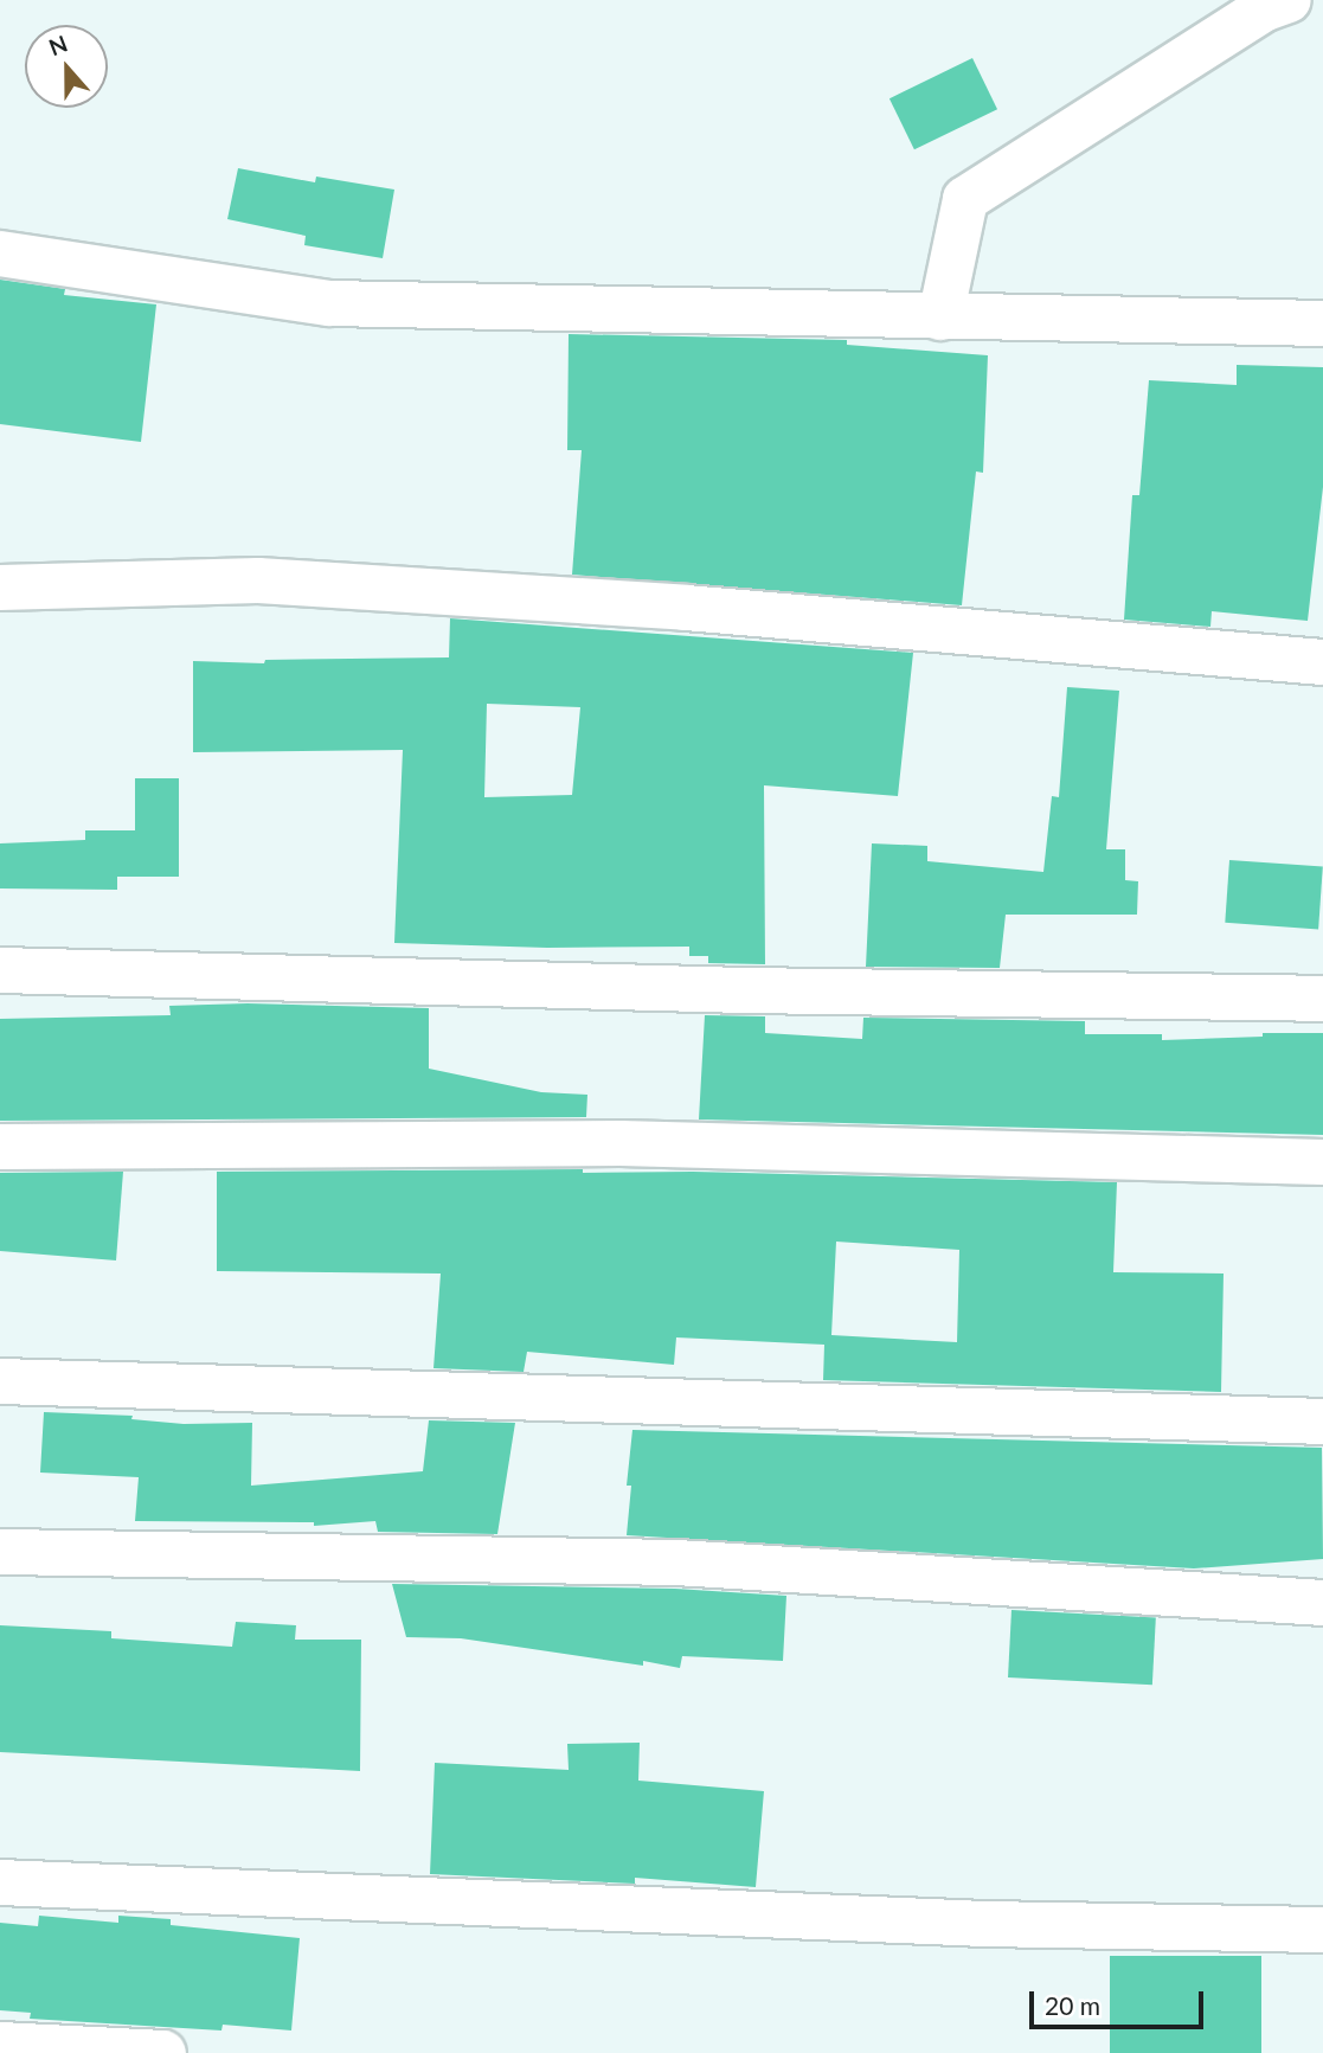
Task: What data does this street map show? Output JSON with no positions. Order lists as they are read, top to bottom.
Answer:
{
  "scale_bar": "20 m",
  "north": "top"
}
